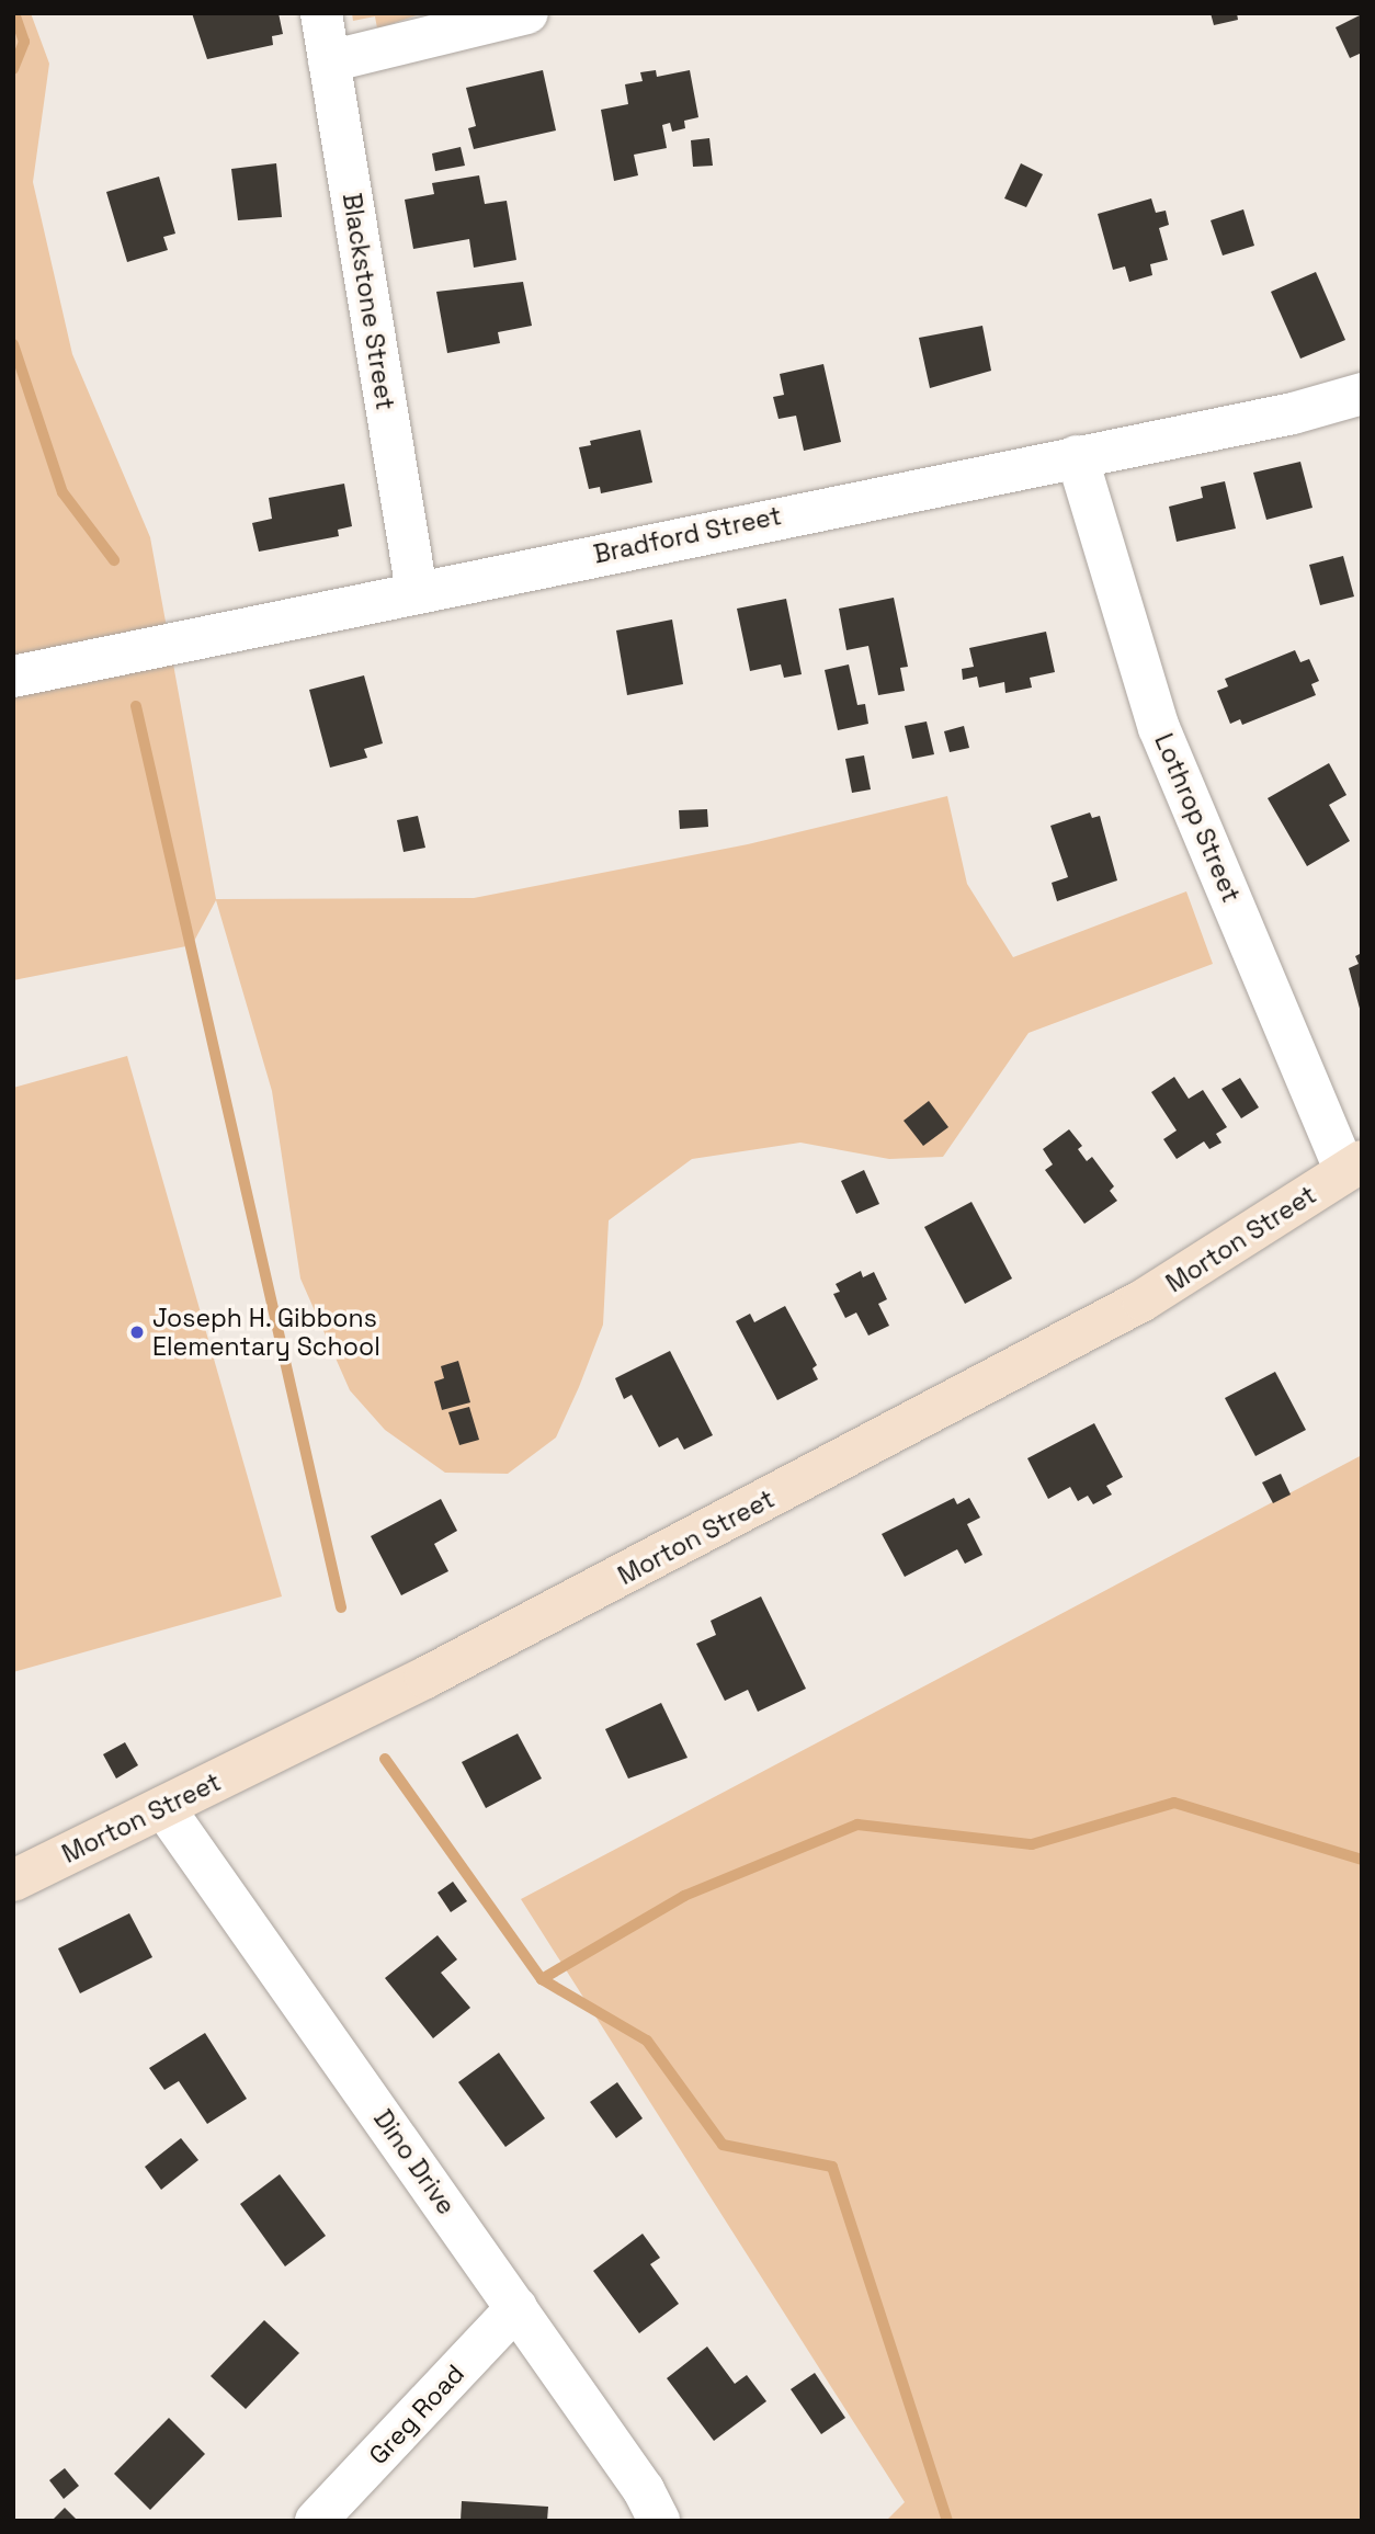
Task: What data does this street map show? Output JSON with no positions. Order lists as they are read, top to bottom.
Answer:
{
  "streets": {
    "street": [
      "Blackstone Street",
      "Bradford Street",
      "Lothrop Street",
      "Morton Street",
      "Dino Drive",
      "Greg Road"
    ]
  },
  "crossings": [
    ["Blackstone Street", "Bradford Street"],
    ["Bradford Street", "Lothrop Street"],
    ["Lothrop Street", "Morton Street"],
    ["Morton Street", "Dino Drive"],
    ["Dino Drive", "Greg Road"]
  ],
  "places": ["Joseph H. Gibbons Elementary School"]
}
